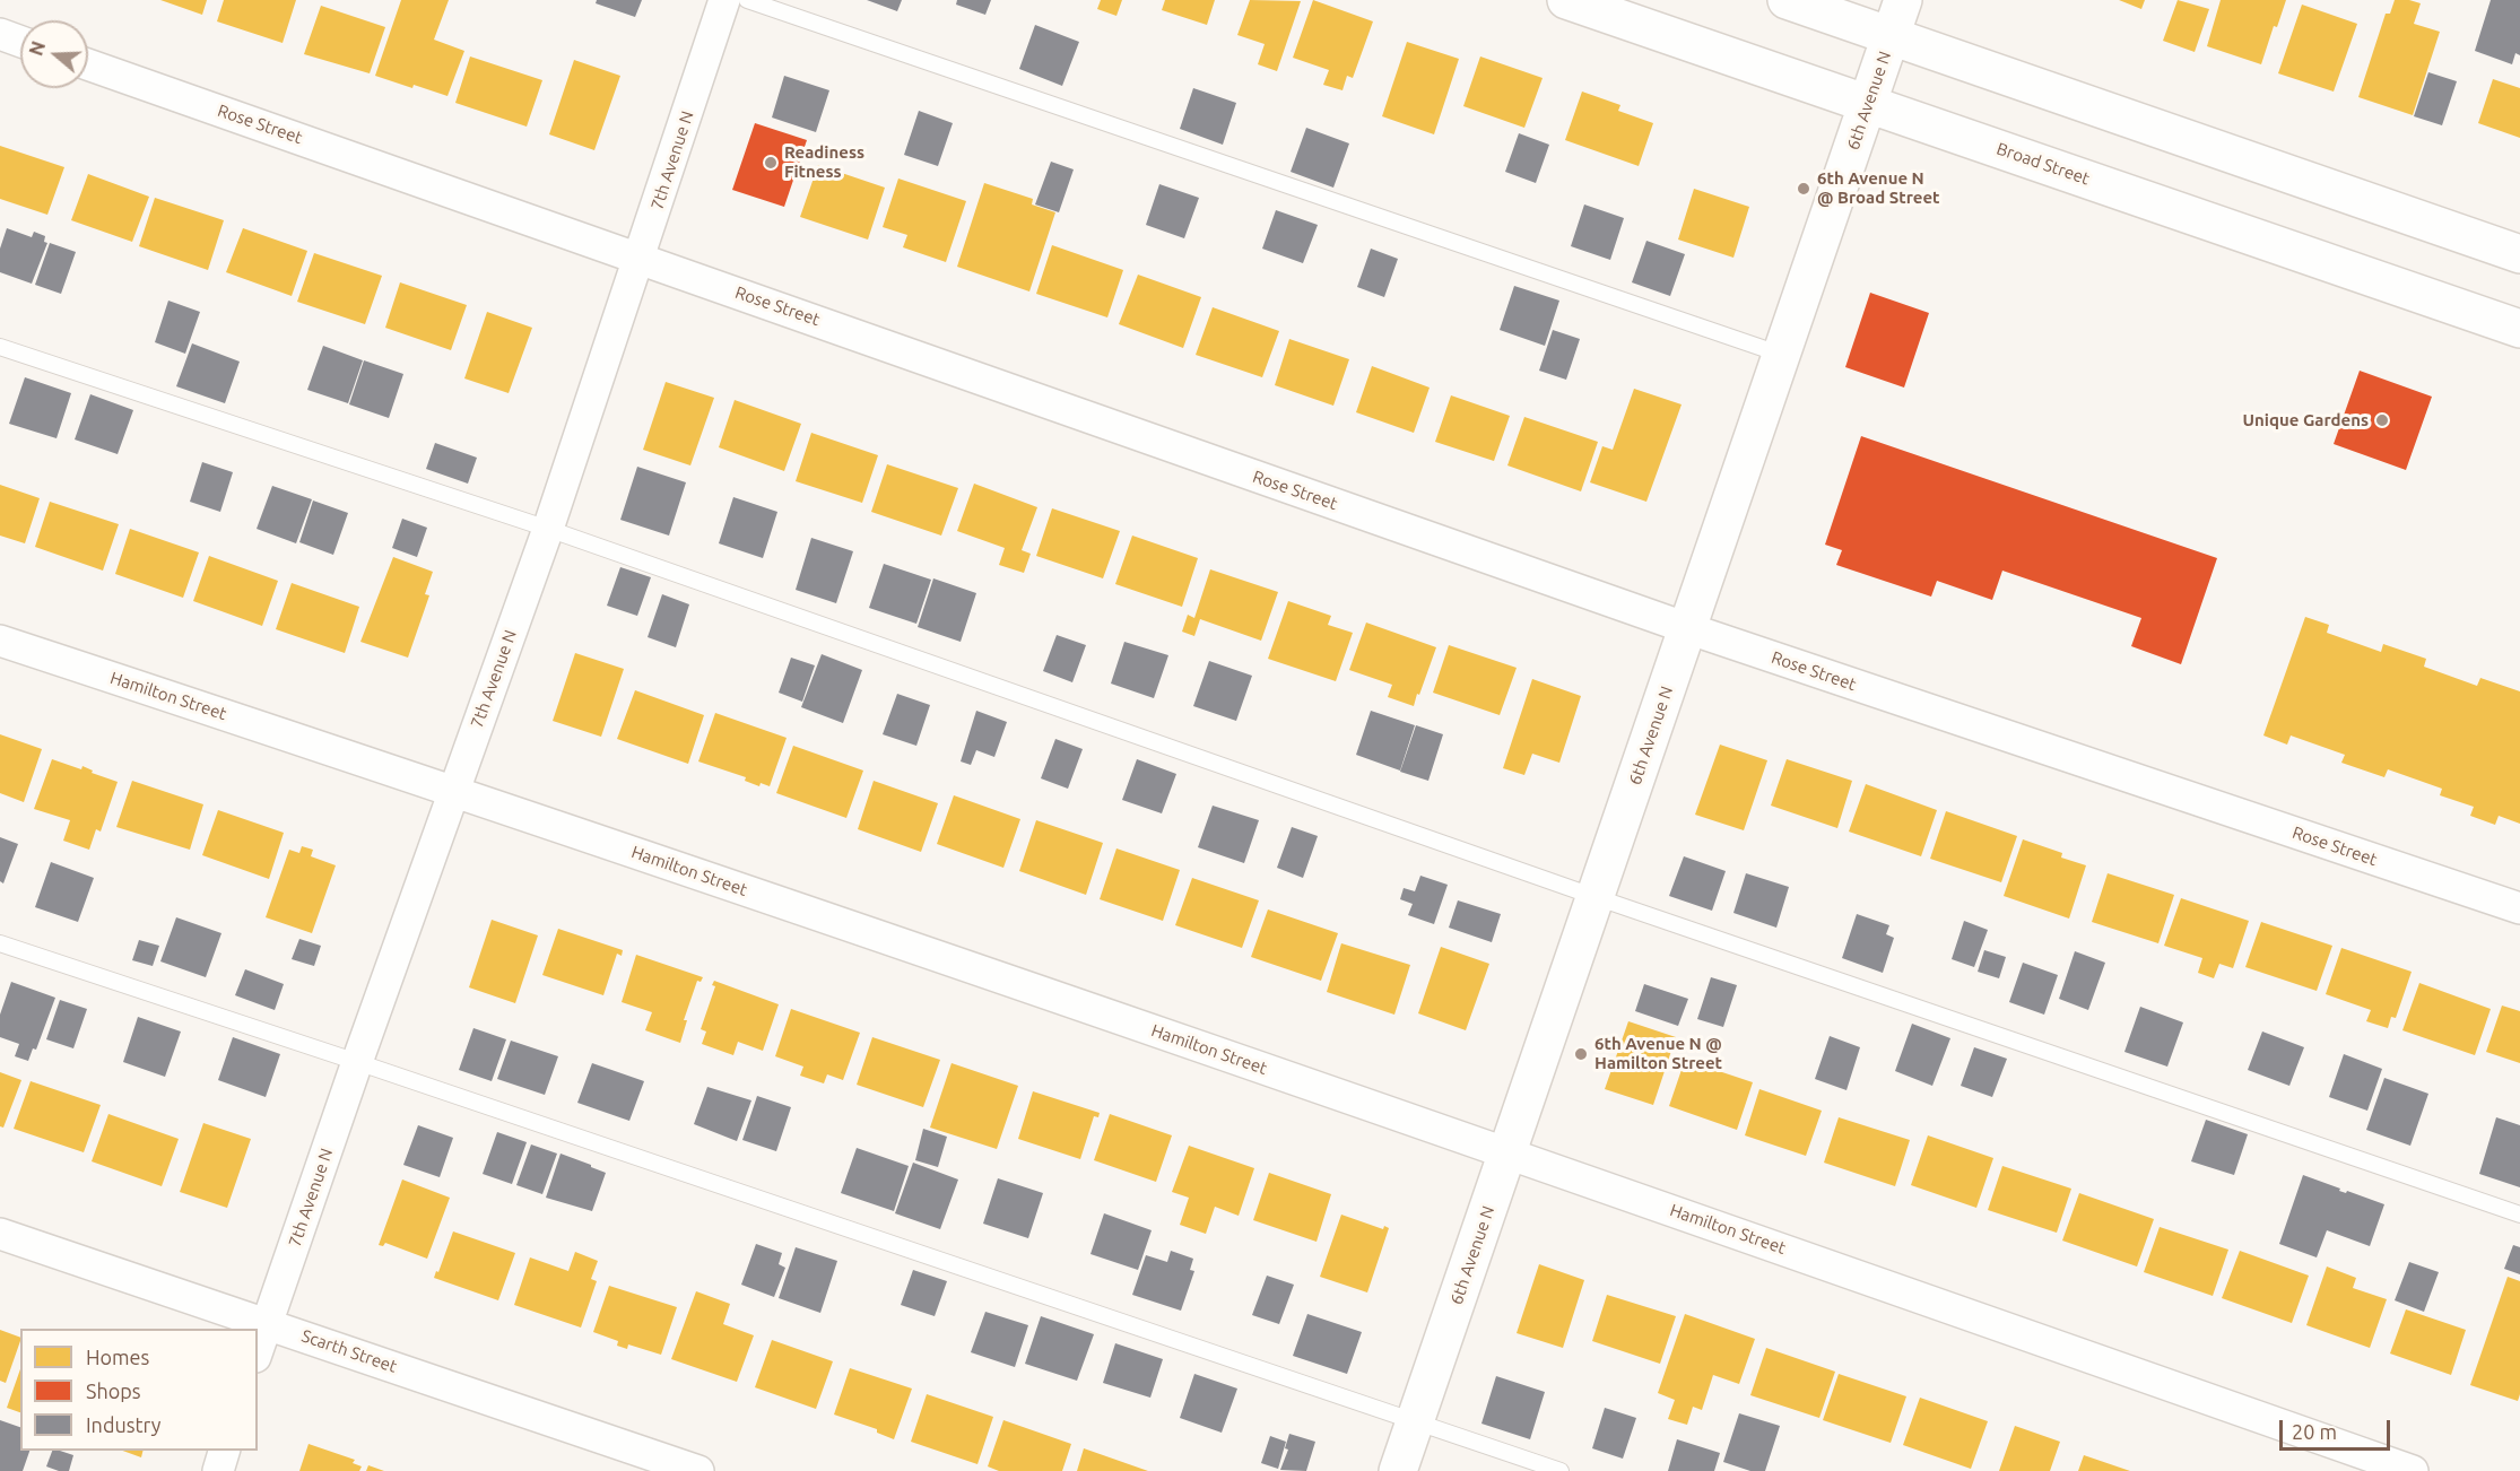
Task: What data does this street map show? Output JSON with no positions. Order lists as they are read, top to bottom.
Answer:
{
  "streets": {
    "main road": ["6th Avenue N", "Broad Street"],
    "street": [
      "Rose Street",
      "7th Avenue N",
      "Hamilton Street",
      "Scarth Street"
    ]
  },
  "crossings": [
    ["6th Avenue N", "Rose Street"],
    ["6th Avenue N", "Broad Street"],
    ["6th Avenue N", "Hamilton Street"],
    ["Rose Street", "7th Avenue N"],
    ["7th Avenue N", "Hamilton Street"],
    ["7th Avenue N", "Scarth Street"]
  ],
  "places": [
    "Readiness Fitness",
    "6th Avenue N @ Broad Street",
    "Unique Gardens",
    "6th Avenue N @ Hamilton Street"
  ],
  "legend": ["Homes", "Shops", "Industry"],
  "scale_bar": "20 m",
  "north": "left"
}
